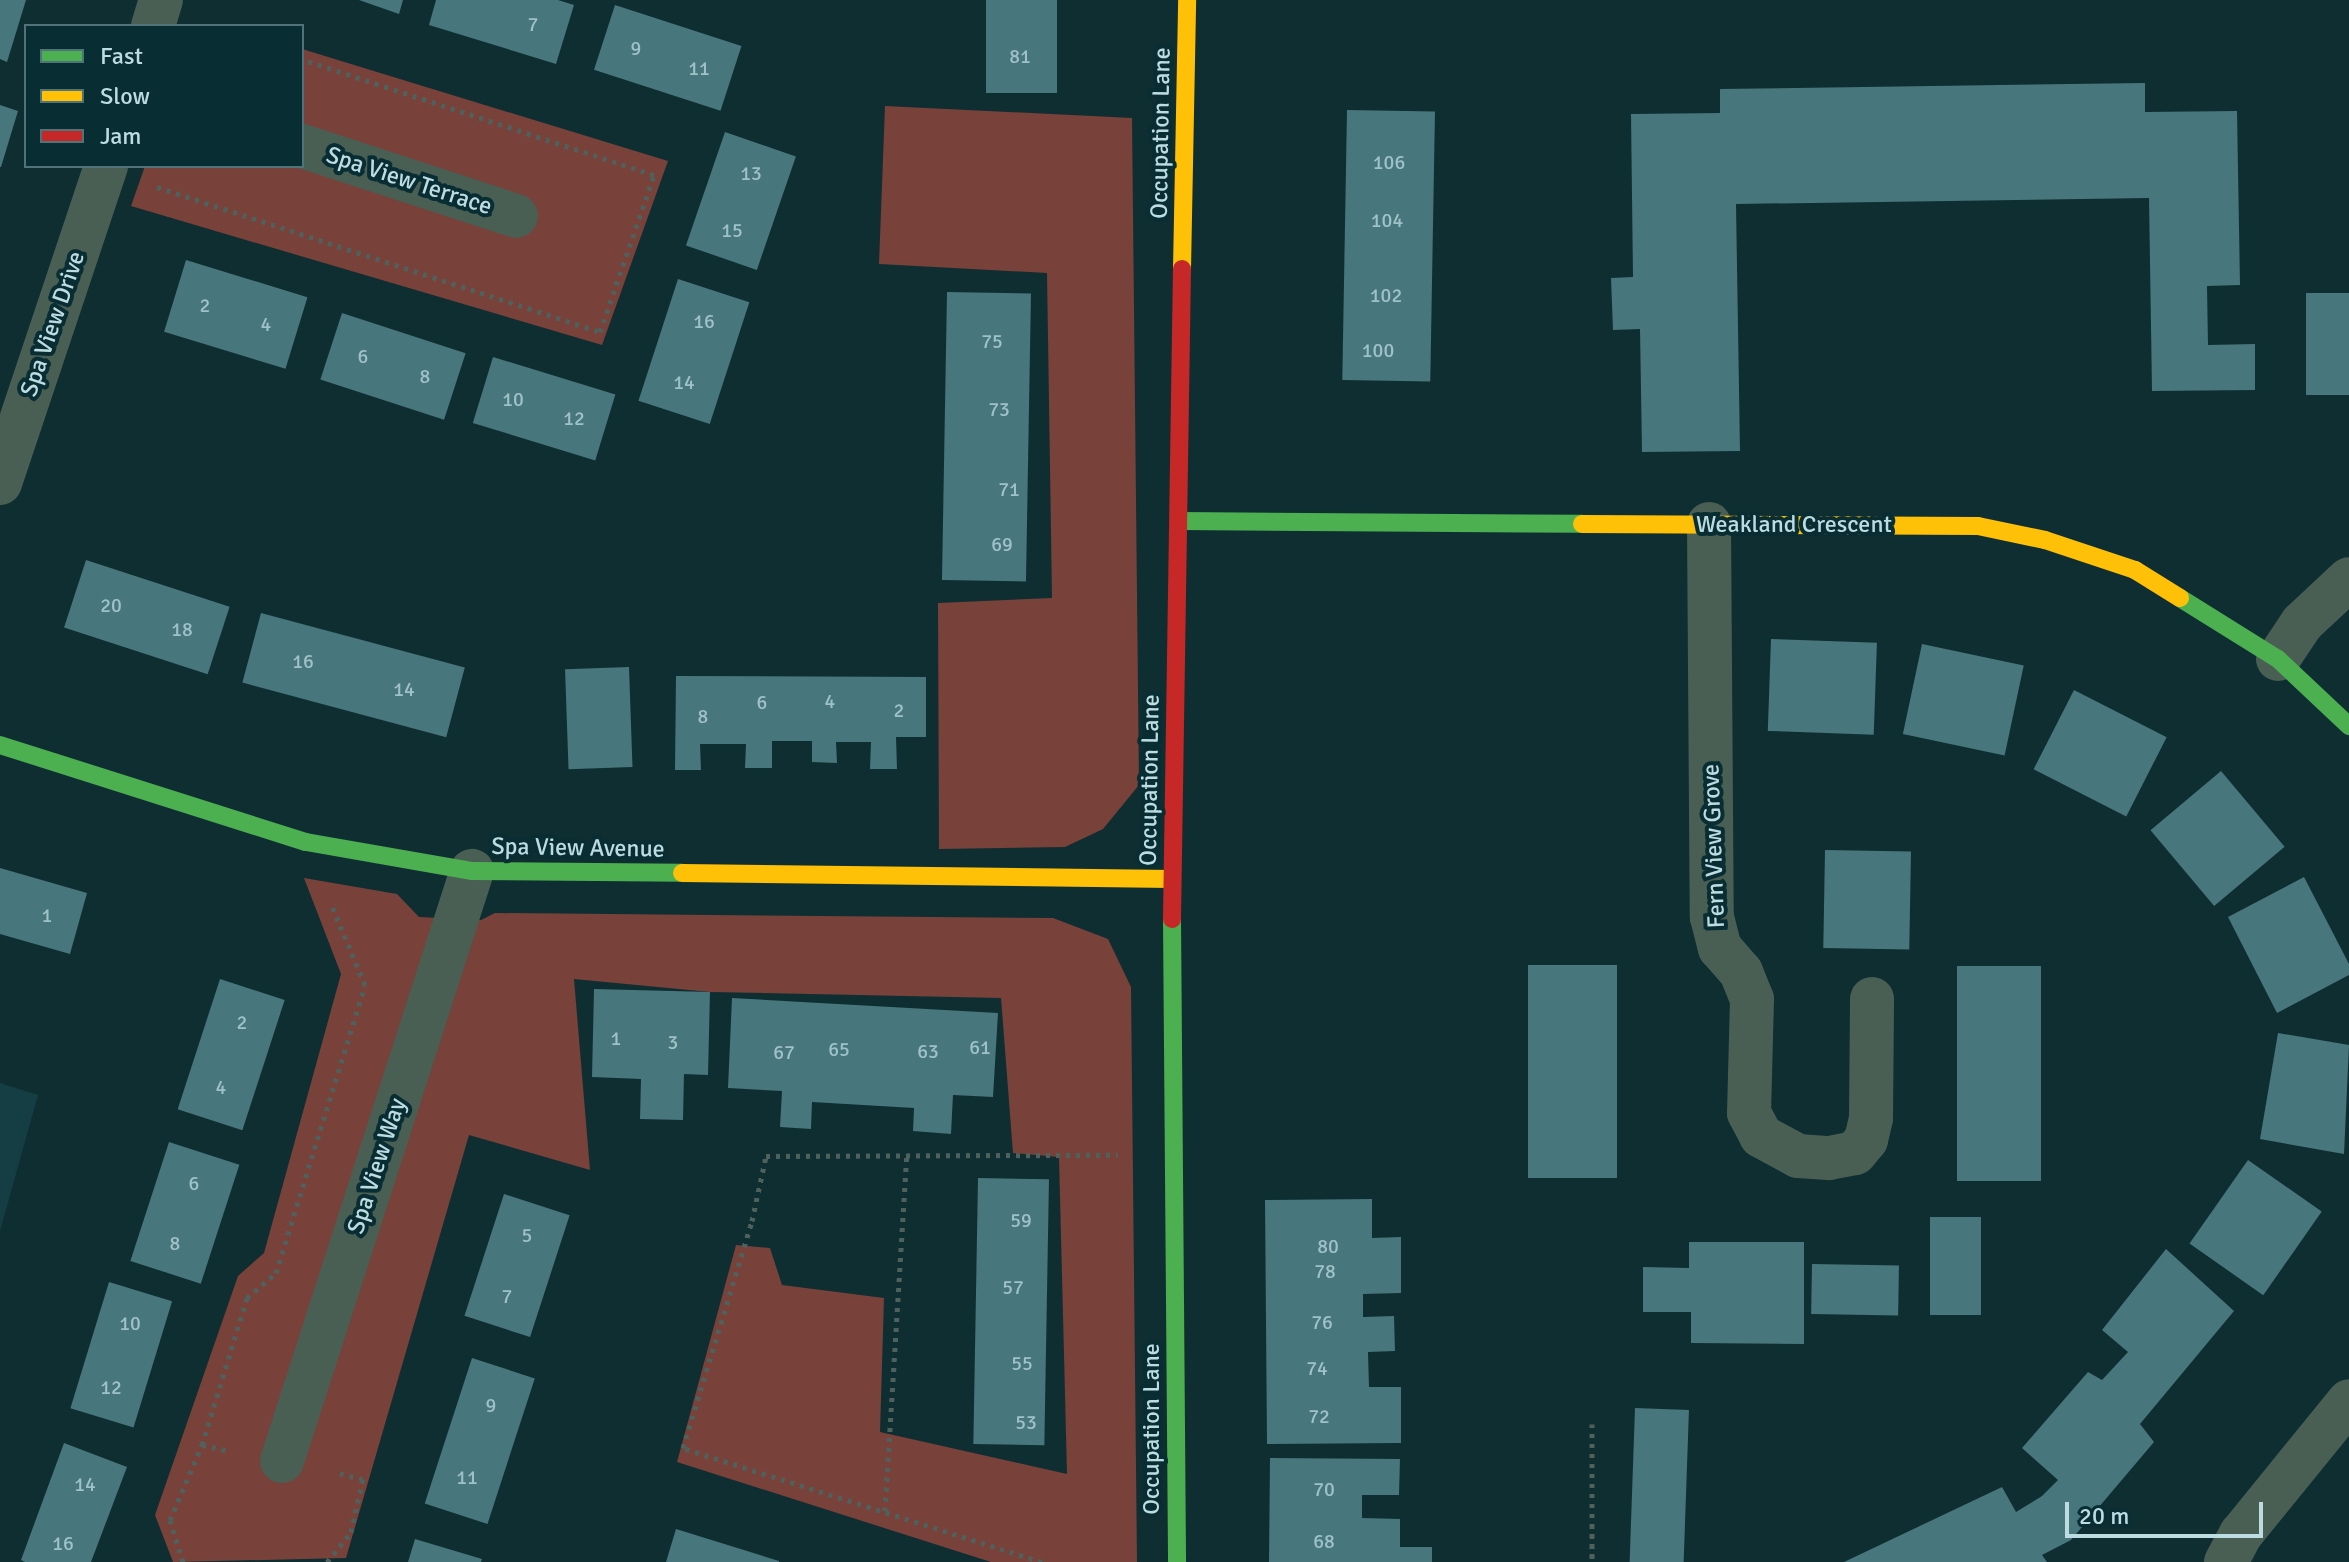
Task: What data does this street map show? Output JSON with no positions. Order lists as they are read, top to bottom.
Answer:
{
  "streets": {
    "street": [
      "Occupation Lane",
      "Spa View Terrace",
      "Spa View Drive",
      "Weakland Crescent",
      "Fern View Grove",
      "Spa View Avenue",
      "Spa View Way"
    ]
  },
  "crossings": [
    ["Occupation Lane", "Weakland Crescent"],
    ["Occupation Lane", "Spa View Avenue"],
    ["Weakland Crescent", "Fern View Grove"],
    ["Spa View Avenue", "Spa View Way"]
  ],
  "house_numbers": [
    "7",
    "9",
    "81",
    "11",
    "106",
    "13",
    "104",
    "15",
    "102",
    "2",
    "16",
    "4",
    "75",
    "100",
    "6",
    "8",
    "14",
    "10",
    "73",
    "12",
    "71",
    "69",
    "20",
    "18",
    "16",
    "14",
    "4",
    "6",
    "2",
    "8",
    "1",
    "2",
    "1",
    "3",
    "61",
    "65",
    "63",
    "67",
    "4",
    "6",
    "59",
    "5",
    "8",
    "80",
    "78",
    "57",
    "7",
    "76",
    "10",
    "55",
    "74",
    "12",
    "9",
    "72",
    "53",
    "11",
    "14",
    "70",
    "68",
    "16"
  ],
  "legend": ["Fast", "Slow", "Jam"],
  "scale_bar": "20 m"
}
